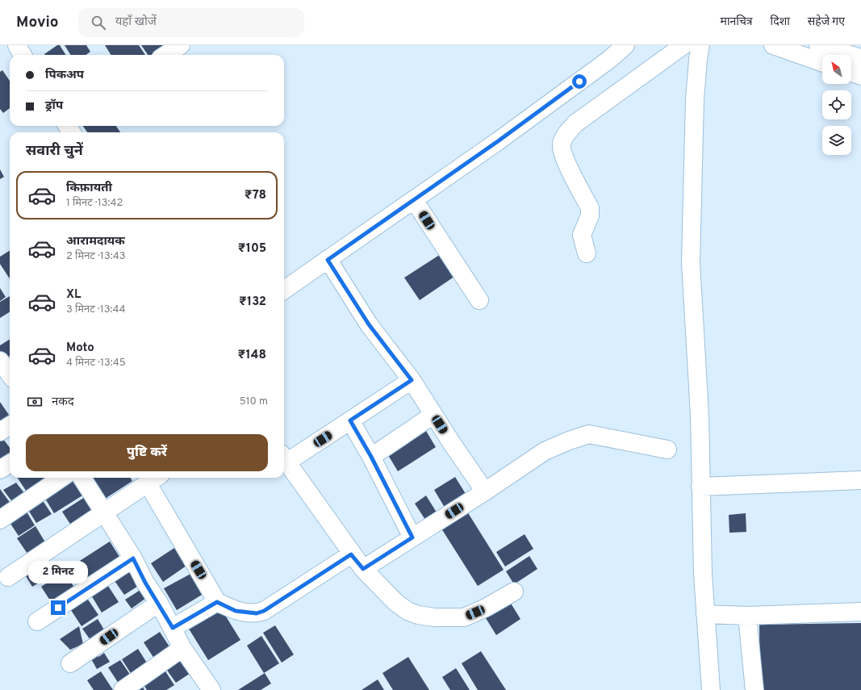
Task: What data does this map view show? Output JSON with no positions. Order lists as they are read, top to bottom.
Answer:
{
  "north": "top left",
  "page": {
    "header": "Movio",
    "search": "यहाँ खोजें",
    "nav": ["मानचित्र", "दिशा", "सहेजे गए"],
    "banner": ["पिकअप", "ड्रॉप"],
    "heading": "सवारी चुनें",
    "list": [
      {
        "name": "किफ़ायती",
        "note": "1 मिनट · 13:42",
        "value": "₹78"
      },
      {
        "name": "आरामदायक",
        "note": "2 मिनट · 13:43",
        "value": "₹105"
      },
      {
        "name": "XL",
        "note": "3 मिनट · 13:44",
        "value": "₹132"
      },
      {
        "name": "Moto",
        "note": "4 मिनट · 13:45",
        "value": "₹148"
      }
    ],
    "pay": ["नकद", "510 m"],
    "buttons": "पुष्टि करें",
    "bubble": "2 मिनट"
  }
}
